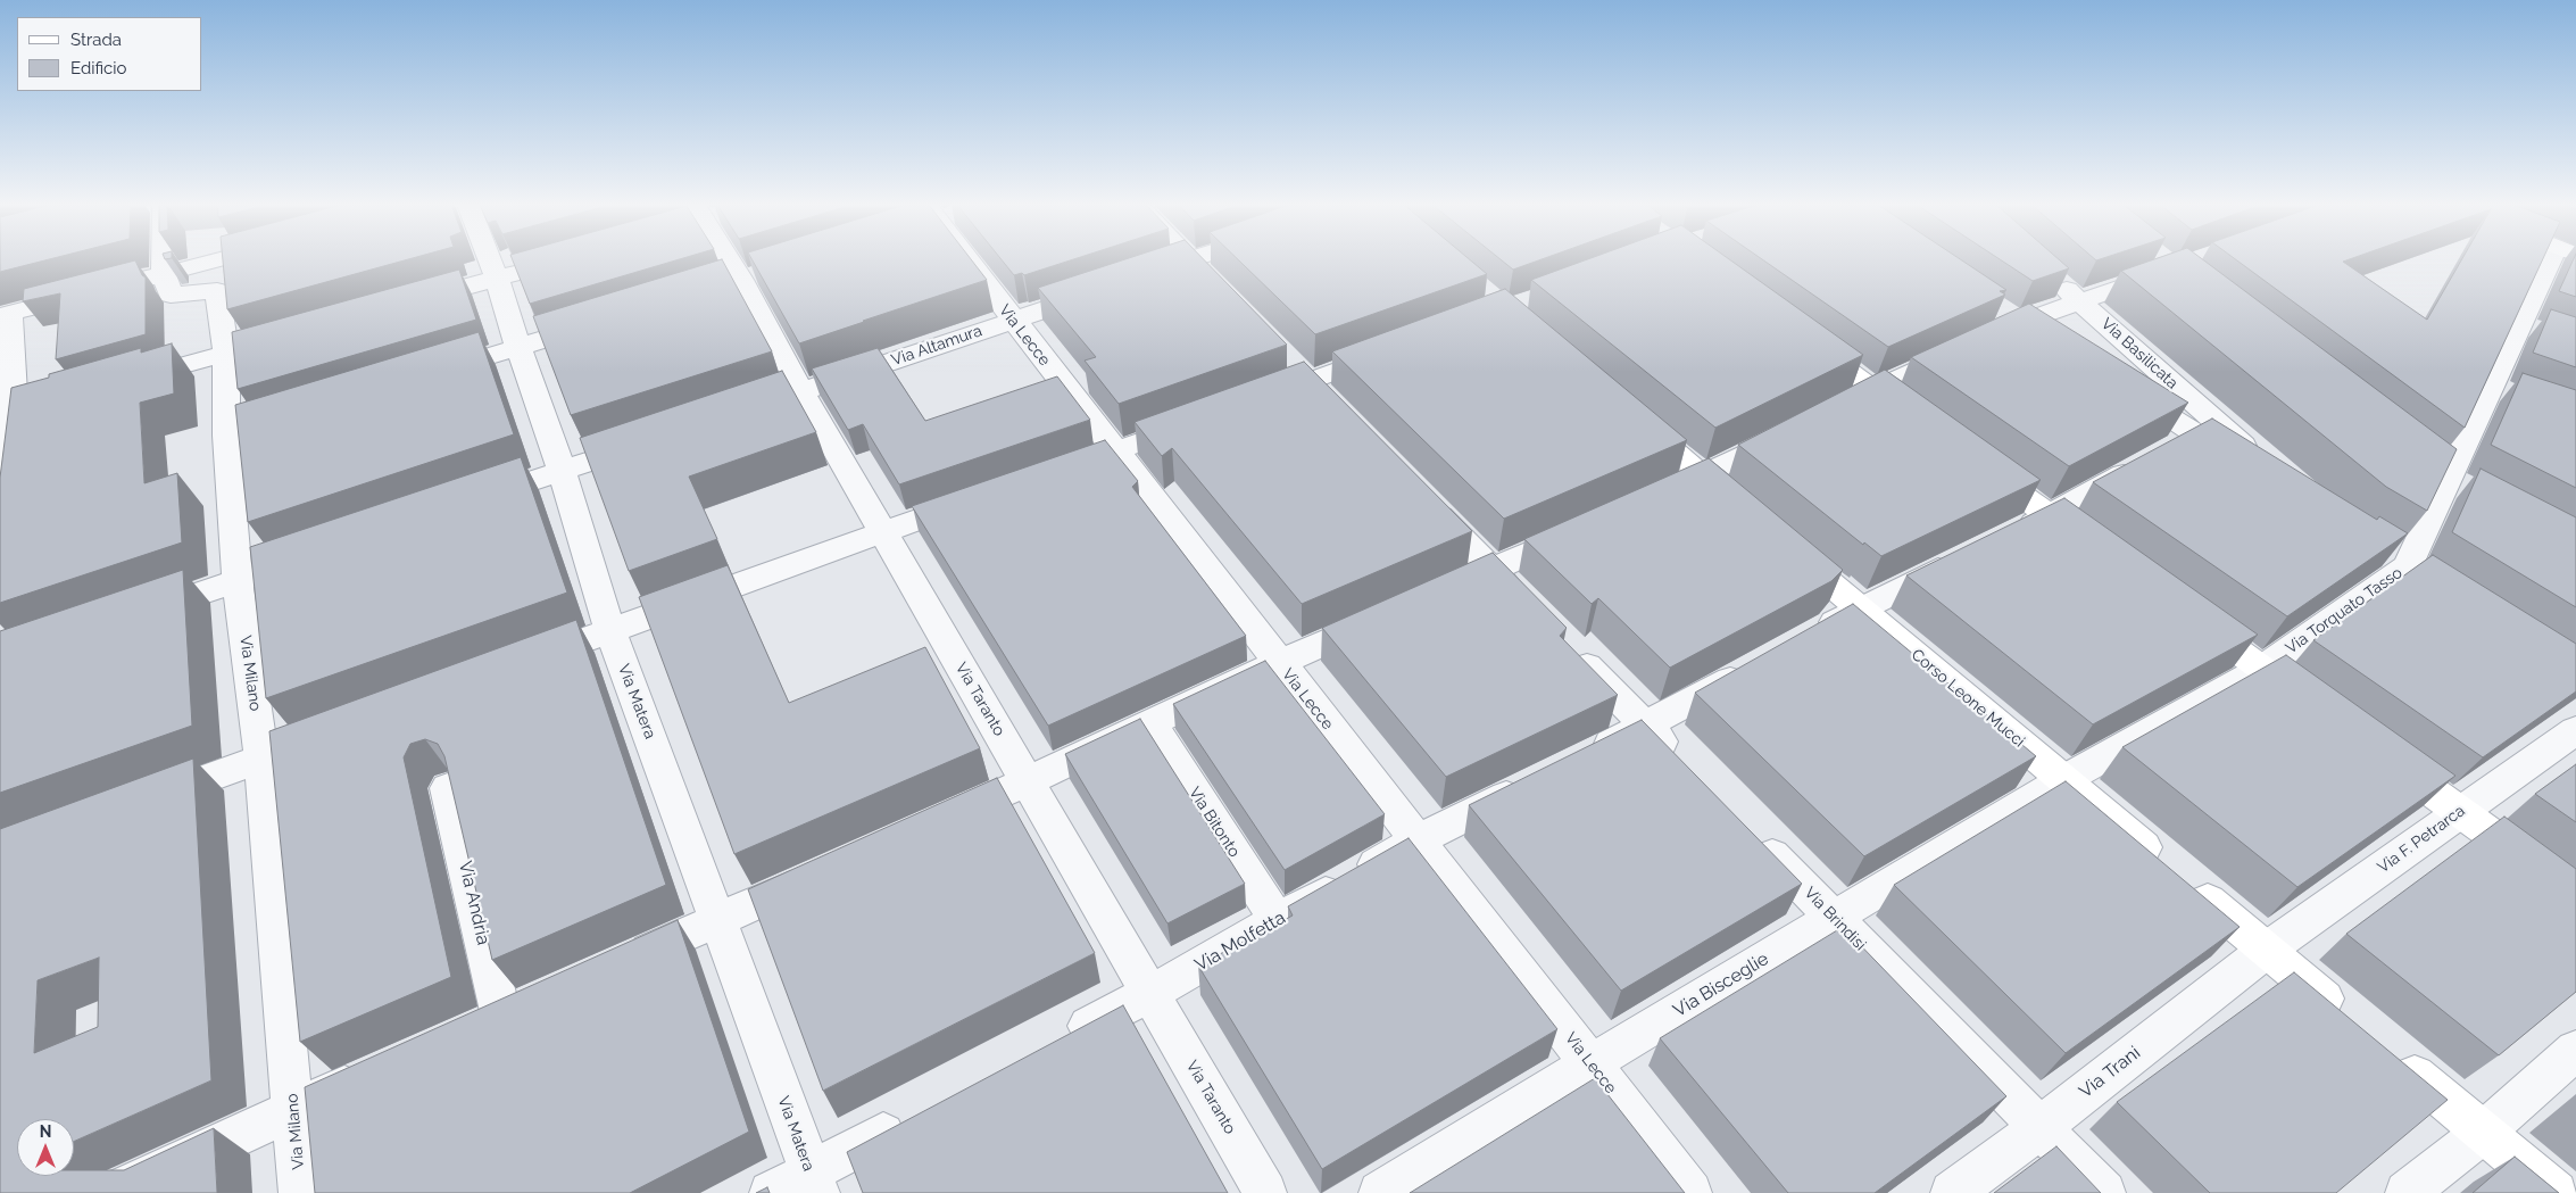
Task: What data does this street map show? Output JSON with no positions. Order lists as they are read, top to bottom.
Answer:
{
  "streets": {
    "street": [
      "Via Lecce",
      "Via Altamura",
      "Via Basilicata",
      "Via Torquato Tasso",
      "Via Milano",
      "Corso Leone Mucci",
      "Via Taranto",
      "Via Matera",
      "Via Bitonto",
      "Via F. Petrarca",
      "Via Andria",
      "Via Brindisi",
      "Via Molfetta",
      "Via Bisceglie",
      "Via Trani"
    ]
  },
  "crossings": [
    ["Via Lecce", "Via Altamura"],
    ["Via Lecce", "Via Molfetta"],
    ["Via Lecce", "Via Bisceglie"],
    ["Via Altamura", "Via Taranto"],
    ["Via Torquato Tasso", "Corso Leone Mucci"],
    ["Via Torquato Tasso", "Via Bisceglie"],
    ["Corso Leone Mucci", "Via F. Petrarca"],
    ["Corso Leone Mucci", "Via Bisceglie"],
    ["Corso Leone Mucci", "Via Trani"],
    ["Via Taranto", "Via Molfetta"],
    ["Via Bitonto", "Via Molfetta"],
    ["Via F. Petrarca", "Via Trani"],
    ["Via Brindisi", "Via Bisceglie"],
    ["Via Brindisi", "Via Trani"]
  ],
  "legend": ["Strada", "Edificio"],
  "north": "top"
}
